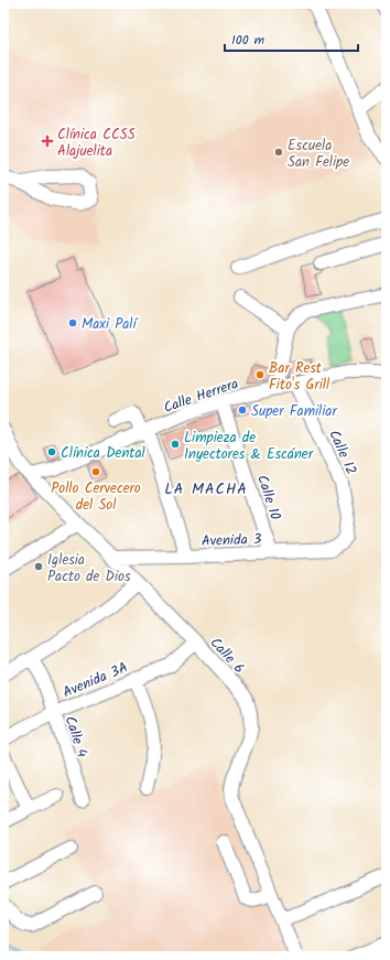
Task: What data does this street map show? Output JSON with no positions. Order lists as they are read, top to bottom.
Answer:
{
  "streets": {
    "street": [
      "Calle Herrera",
      "Calle 12",
      "Calle 10",
      "Avenida 3",
      "Calle 6",
      "Avenida 3A",
      "Calle 4"
    ]
  },
  "crossings": [
    ["Calle Herrera", "Calle 12"],
    ["Calle Herrera", "Calle 10"],
    ["Calle Herrera", "Calle 6"],
    ["Calle 12", "Avenida 3"],
    ["Calle 10", "Avenida 3"],
    ["Avenida 3", "Calle 6"],
    ["Calle 6", "Avenida 3A"],
    ["Avenida 3A", "Calle 4"]
  ],
  "districts": ["LA MACHA"],
  "places": {
    "health": ["Clínica CCSS Alajuelita"],
    "other": [
      "Escuela San Felipe",
      "Maxi Palí",
      "Bar Rest Fito's Grill",
      "Super Familiar",
      "Limpieza de Inyectores & Escáner",
      "Clínica Dental",
      "Pollo Cervecero del Sol",
      "Iglesia Pacto de Dios"
    ]
  },
  "scale_bar": "100 m"
}
